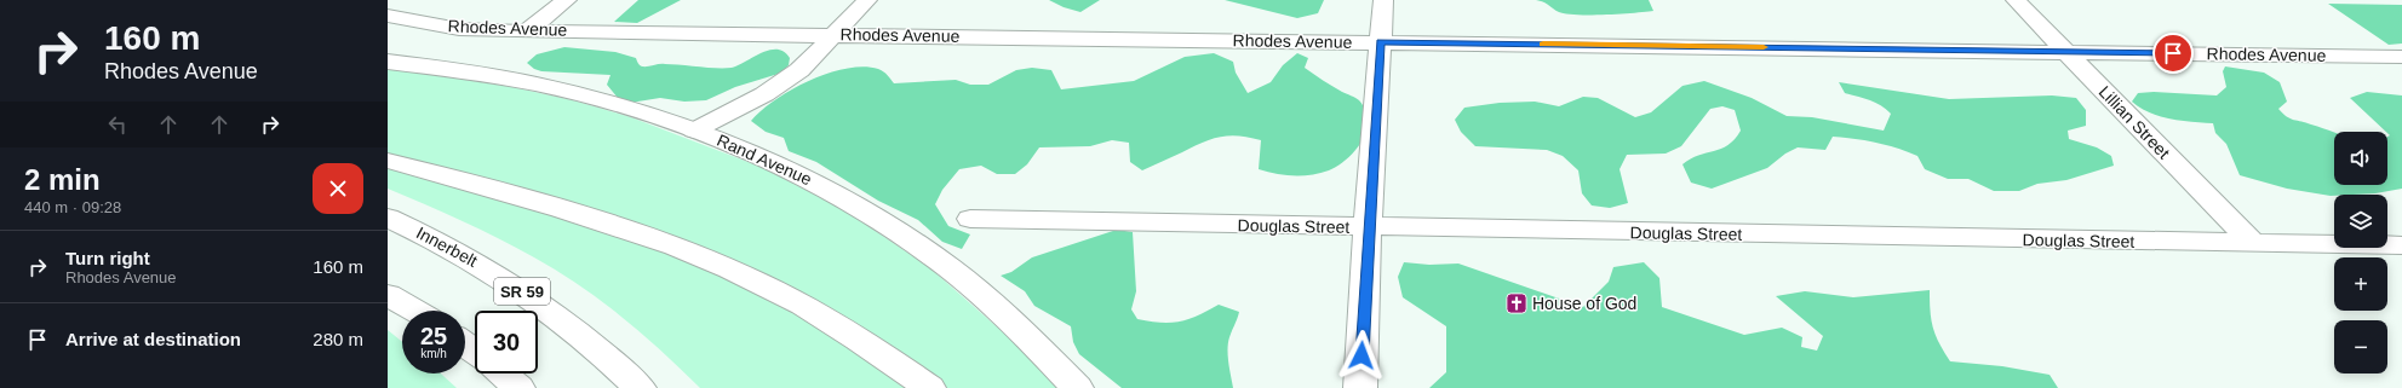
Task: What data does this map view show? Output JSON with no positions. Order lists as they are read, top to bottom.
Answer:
{
  "streets": {
    "main road": [
      "Rhodes Avenue",
      "Lillian Street",
      "Rand Avenue",
      "Douglas Street",
      "Innerbelt",
      "SR 59"
    ]
  },
  "crossings": [
    ["Rhodes Avenue", "Lillian Street"],
    ["Lillian Street", "Douglas Street"]
  ],
  "places": {
    "church": ["House of God"]
  },
  "page": {
    "turn": ["160 m", "Rhodes Avenue"],
    "map_buttons": ["+", "−"],
    "heading": ["2 min", "440 m · 09:28"],
    "list": [
      {
        "name": "Turn right",
        "note": "Rhodes Avenue",
        "value": "160 m"
      },
      {
        "name": "Arrive at destination",
        "value": "280 m"
      }
    ],
    "speed": "25 km/h",
    "limit": "30"
  }
}
